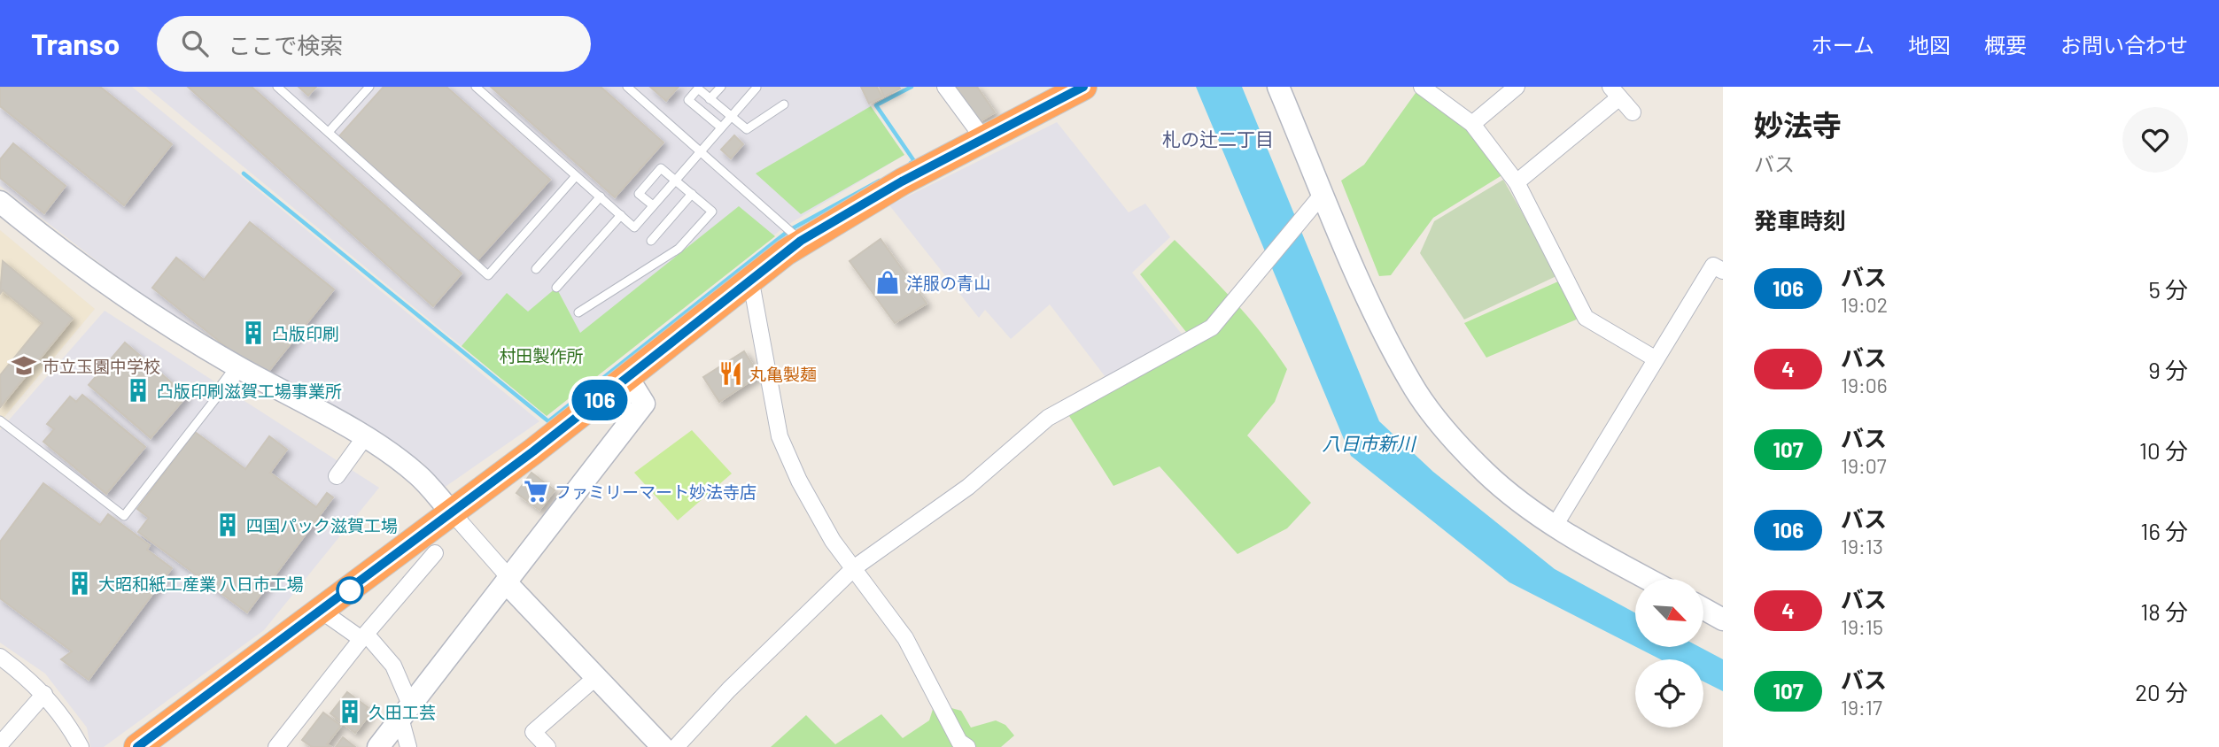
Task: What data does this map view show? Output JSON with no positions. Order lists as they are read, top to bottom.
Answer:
{
  "districts": ["札の辻二丁目"],
  "water": ["八日市新川"],
  "parks": ["村田製作所"],
  "places": {
    "shop": ["洋服の青山"],
    "building": [
      "凸版印刷",
      "凸版印刷滋賀工場事業所",
      "四国パック滋賀工場",
      "大昭和紙工産業 八日市工場",
      "久田工芸"
    ],
    "school or university": ["市立玉園中学校"],
    "restaurant": ["丸亀製麺"],
    "supermarket": ["ファミリーマート妙法寺店"]
  },
  "lines": ["bus line 106"],
  "north": "bottom right",
  "page": {
    "header": "Transo",
    "search": "ここで検索",
    "nav": [
      "ホーム",
      "地図",
      "概要",
      "お問い合わせ"
    ],
    "on_map": "106",
    "heading": [
      ["妙法寺", "バス"],
      "発車時刻"
    ],
    "list": [
      {
        "mark": "106",
        "name": "バス",
        "note": "19:02",
        "value": "5 分"
      },
      {
        "mark": "4",
        "name": "バス",
        "note": "19:06",
        "value": "9 分"
      },
      {
        "mark": "107",
        "name": "バス",
        "note": "19:07",
        "value": "10 分"
      },
      {
        "mark": "106",
        "name": "バス",
        "note": "19:13",
        "value": "16 分"
      },
      {
        "mark": "4",
        "name": "バス",
        "note": "19:15",
        "value": "18 分"
      },
      {
        "mark": "107",
        "name": "バス",
        "note": "19:17",
        "value": "20 分"
      }
    ]
  }
}
